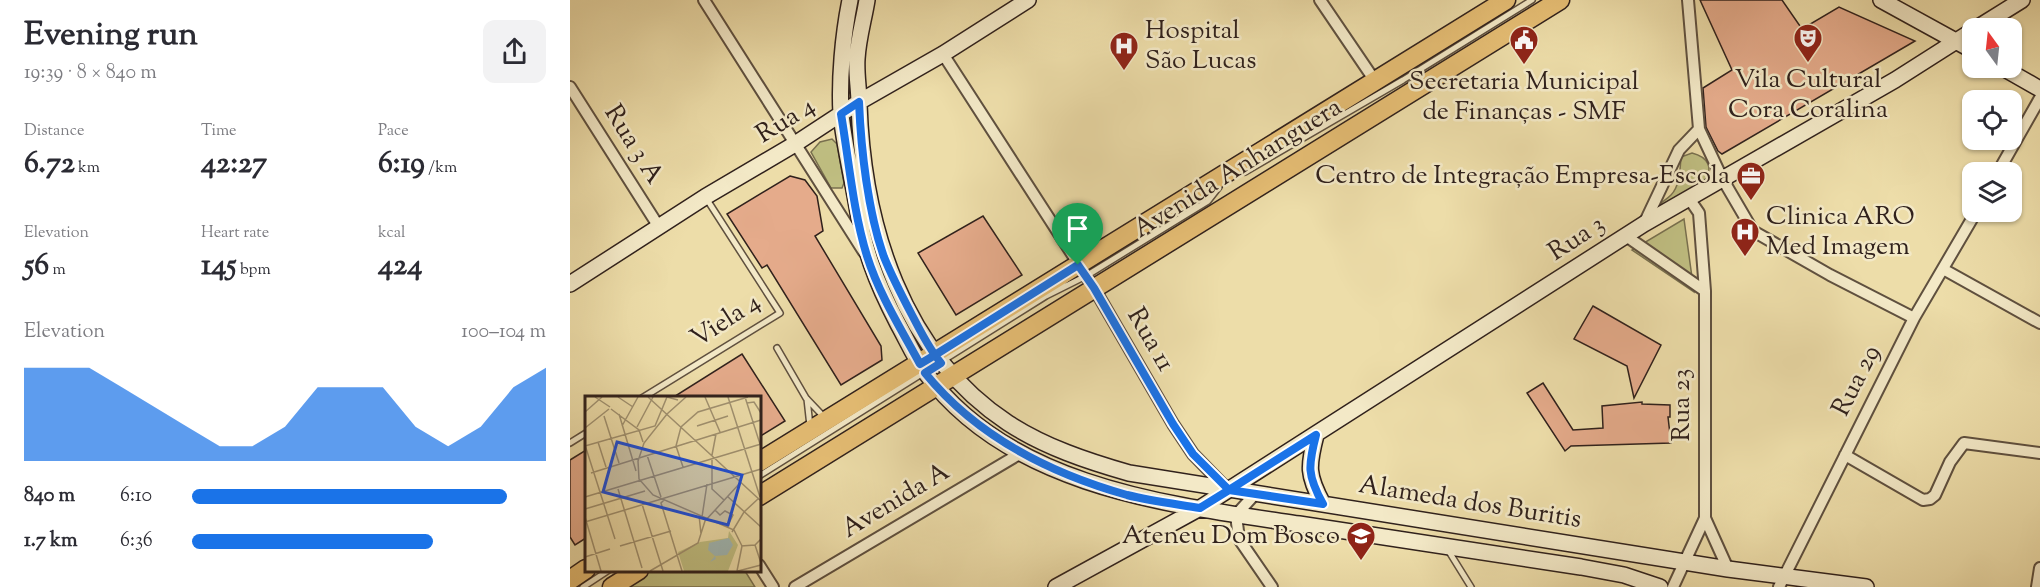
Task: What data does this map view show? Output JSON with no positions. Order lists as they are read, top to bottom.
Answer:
{
  "streets": {
    "main road": [
      "Rua 4",
      "Avenida Anhanguera",
      "Rua 3",
      "Alameda dos Buritis"
    ],
    "street": [
      "Rua 3 A",
      "Rua 11",
      "Rua 29",
      "Rua 23",
      "Avenida A"
    ],
    "lane": ["Viela 4"]
  },
  "crossings": [
    ["Rua 4", "Rua 3 A"],
    ["Rua 4", "Viela 4"],
    ["Rua 4", "Rua 11"],
    ["Avenida Anhanguera", "Rua 11"],
    ["Avenida Anhanguera", "Alameda dos Buritis"],
    ["Rua 3", "Rua 11"],
    ["Rua 3", "Rua 23"],
    ["Rua 3", "Alameda dos Buritis"],
    ["Rua 11", "Alameda dos Buritis"],
    ["Rua 29", "Alameda dos Buritis"],
    ["Rua 23", "Alameda dos Buritis"],
    ["Avenida A", "Alameda dos Buritis"]
  ],
  "places": {
    "theatre": ["Vila Cultural Cora Coralina"],
    "public building": ["Secretaria Municipal de Finanças - SMF"],
    "hospital": ["Hospital São Lucas", "Clinica ARO Med Imagem"],
    "office": ["Centro de Integração Empresa-Escola"],
    "school or university": ["Ateneu Dom Bosco"]
  },
  "north": "top",
  "page": {
    "heading": ["Evening run", "19:39 · 8 × 840 m"],
    "stats": [
      ["Distance", "6.72 km"],
      ["Time", "42:27"],
      ["Pace", "6:19 /km"],
      ["Elevation", "56 m"],
      ["Heart rate", "145 bpm"],
      ["kcal", "424"]
    ],
    "chart": ["Elevation", "100–104 m"],
    "list": [
      {
        "name": "840 m",
        "note": "6:10"
      },
      {
        "name": "1.7 km",
        "note": "6:36"
      }
    ]
  }
}
